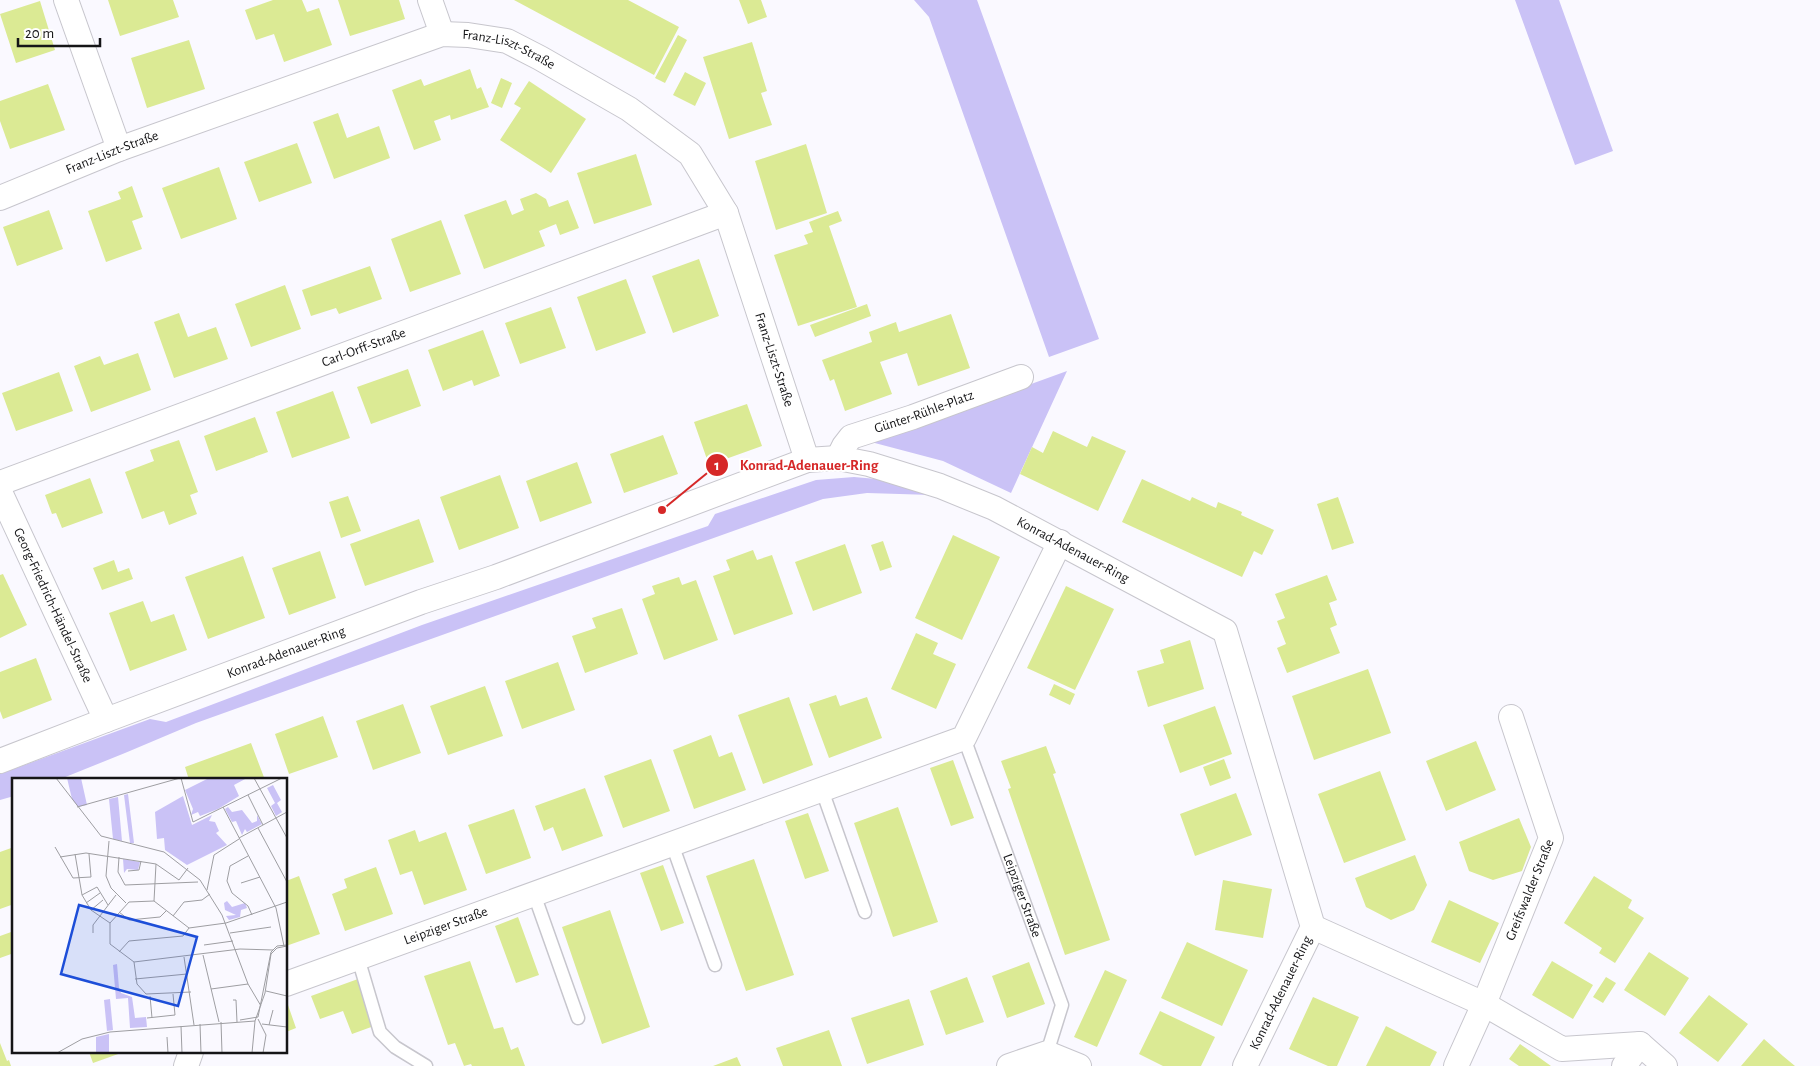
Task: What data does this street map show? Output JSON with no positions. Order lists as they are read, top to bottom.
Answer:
{
  "streets": {
    "street": [
      "Franz-Liszt-Straße",
      "Carl-Orff-Straße",
      "Günter-Rühle-Platz",
      "Konrad-Adenauer-Ring",
      "Georg-Friedrich-Händel-Straße",
      "Greifswalder Straße",
      "Leipziger Straße"
    ]
  },
  "crossings": [
    ["Franz-Liszt-Straße", "Carl-Orff-Straße"],
    ["Franz-Liszt-Straße", "Konrad-Adenauer-Ring"],
    ["Günter-Rühle-Platz", "Konrad-Adenauer-Ring"],
    ["Konrad-Adenauer-Ring", "Georg-Friedrich-Händel-Straße"]
  ],
  "places": ["Konrad-Adenauer-Ring"],
  "scale_bar": "20 m"
}
